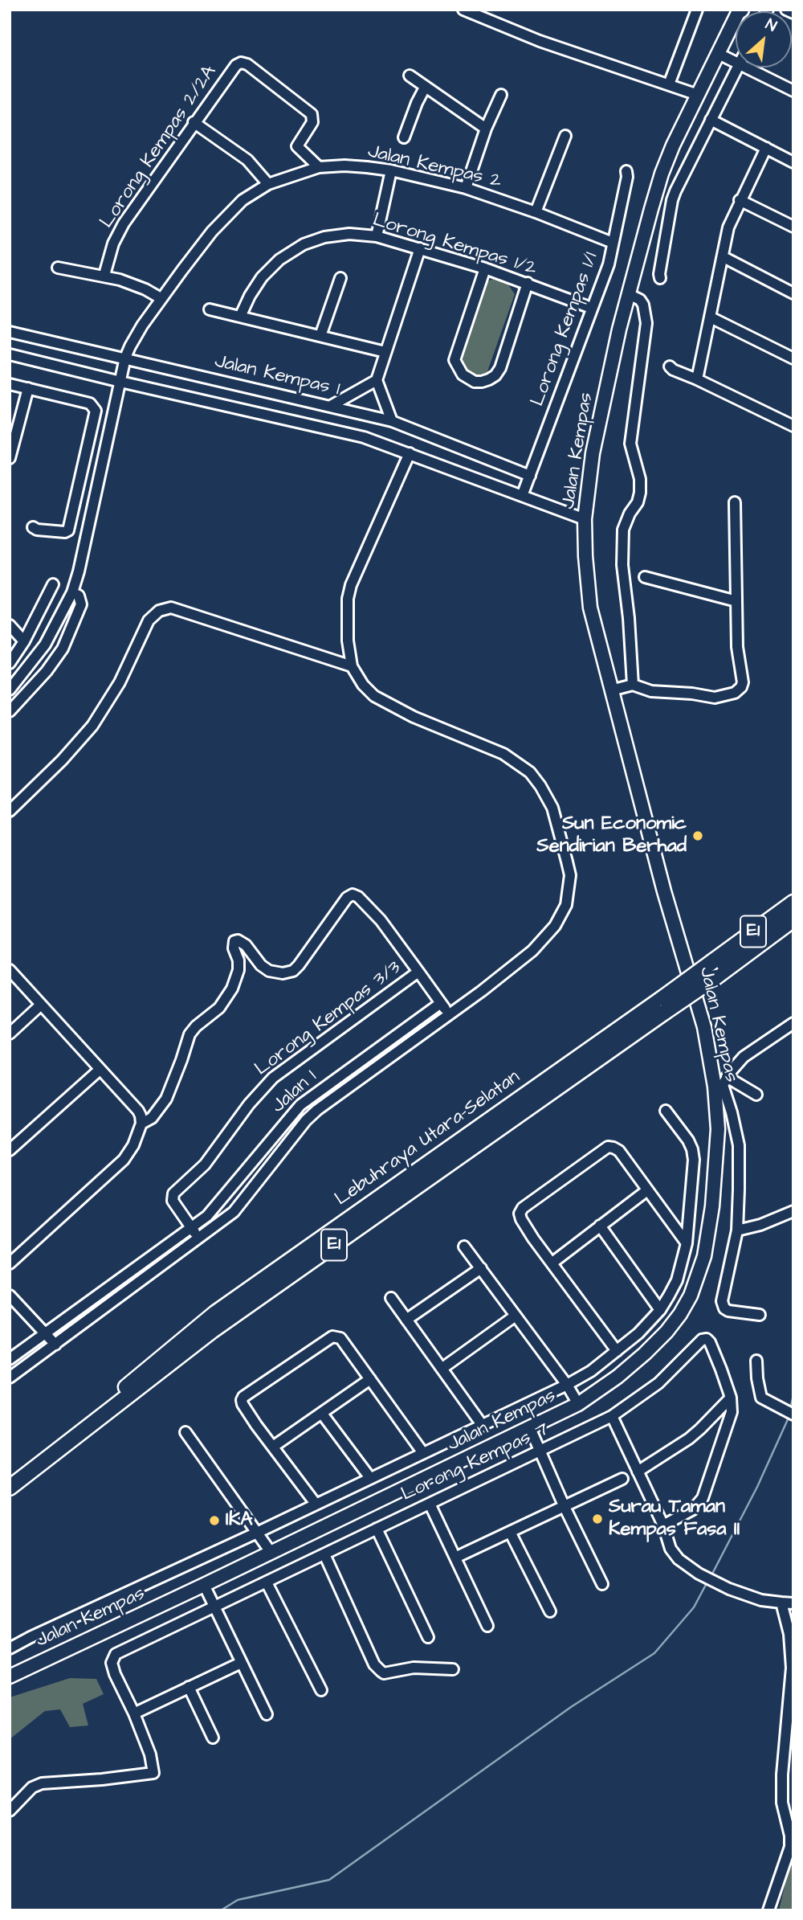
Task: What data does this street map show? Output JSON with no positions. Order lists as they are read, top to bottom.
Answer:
{
  "streets": {
    "highway": ["E1", "Lebuhraya Utara–Selatan"],
    "main road": ["Jalan Kempas"],
    "street": [
      "Lorong Kempas 2/2A",
      "Jalan Kempas 2",
      "Lorong Kempas 1/2",
      "Lorong Kempas 1/1",
      "Jalan Kempas 1",
      "Lorong Kempas 3/3",
      "Jalan 1",
      "Lorong Kempas 7"
    ]
  },
  "crossings": [
    ["Lorong Kempas 2/2A", "Jalan Kempas 2"],
    ["Jalan Kempas 2", "Lorong Kempas 1/1"],
    ["Jalan Kempas 2", "Jalan Kempas 1"],
    ["Lorong Kempas 1/2", "Lorong Kempas 1/1"],
    ["Lorong Kempas 1/1", "Jalan Kempas 1"],
    ["Lorong Kempas 3/3", "Jalan 1"]
  ],
  "places": ["Sun Economic Sendirian Berhad", "Surau Taman Kempas Fasa II", "IKA"],
  "north": "top right"
}
